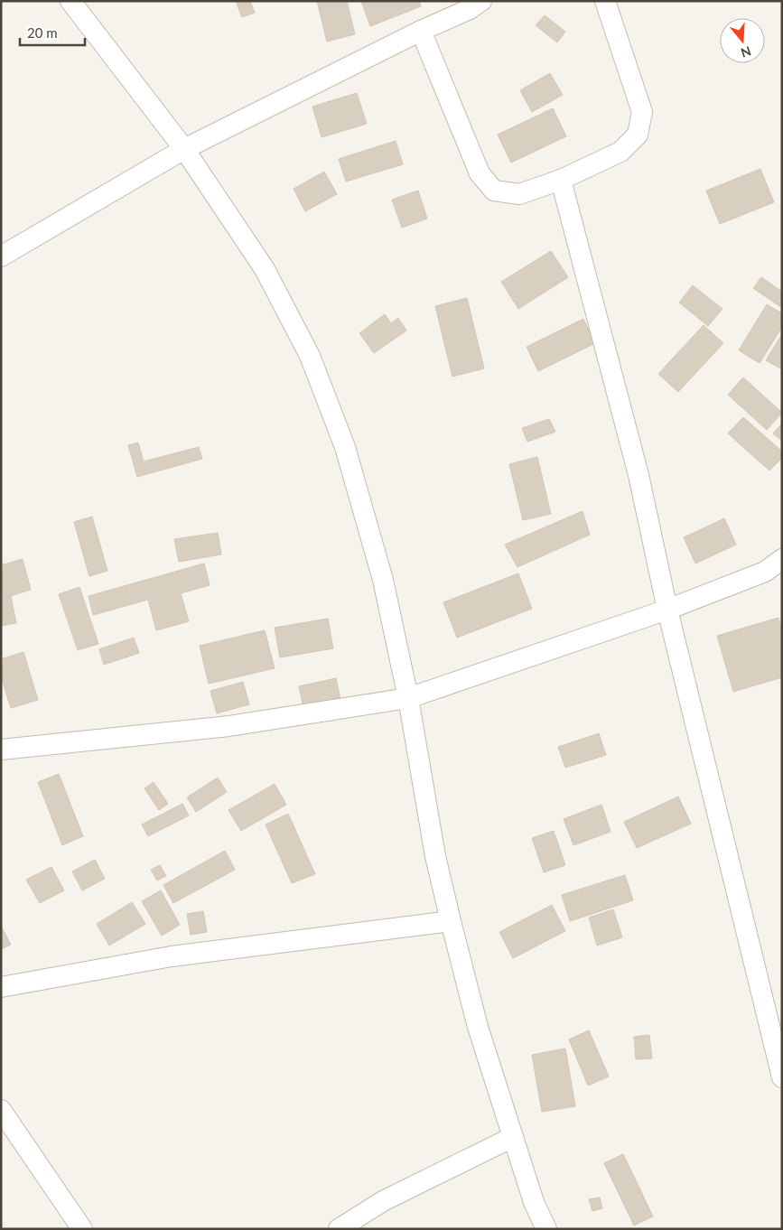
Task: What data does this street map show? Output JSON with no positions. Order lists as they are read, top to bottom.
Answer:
{
  "scale_bar": "20 m",
  "north": "bottom"
}
